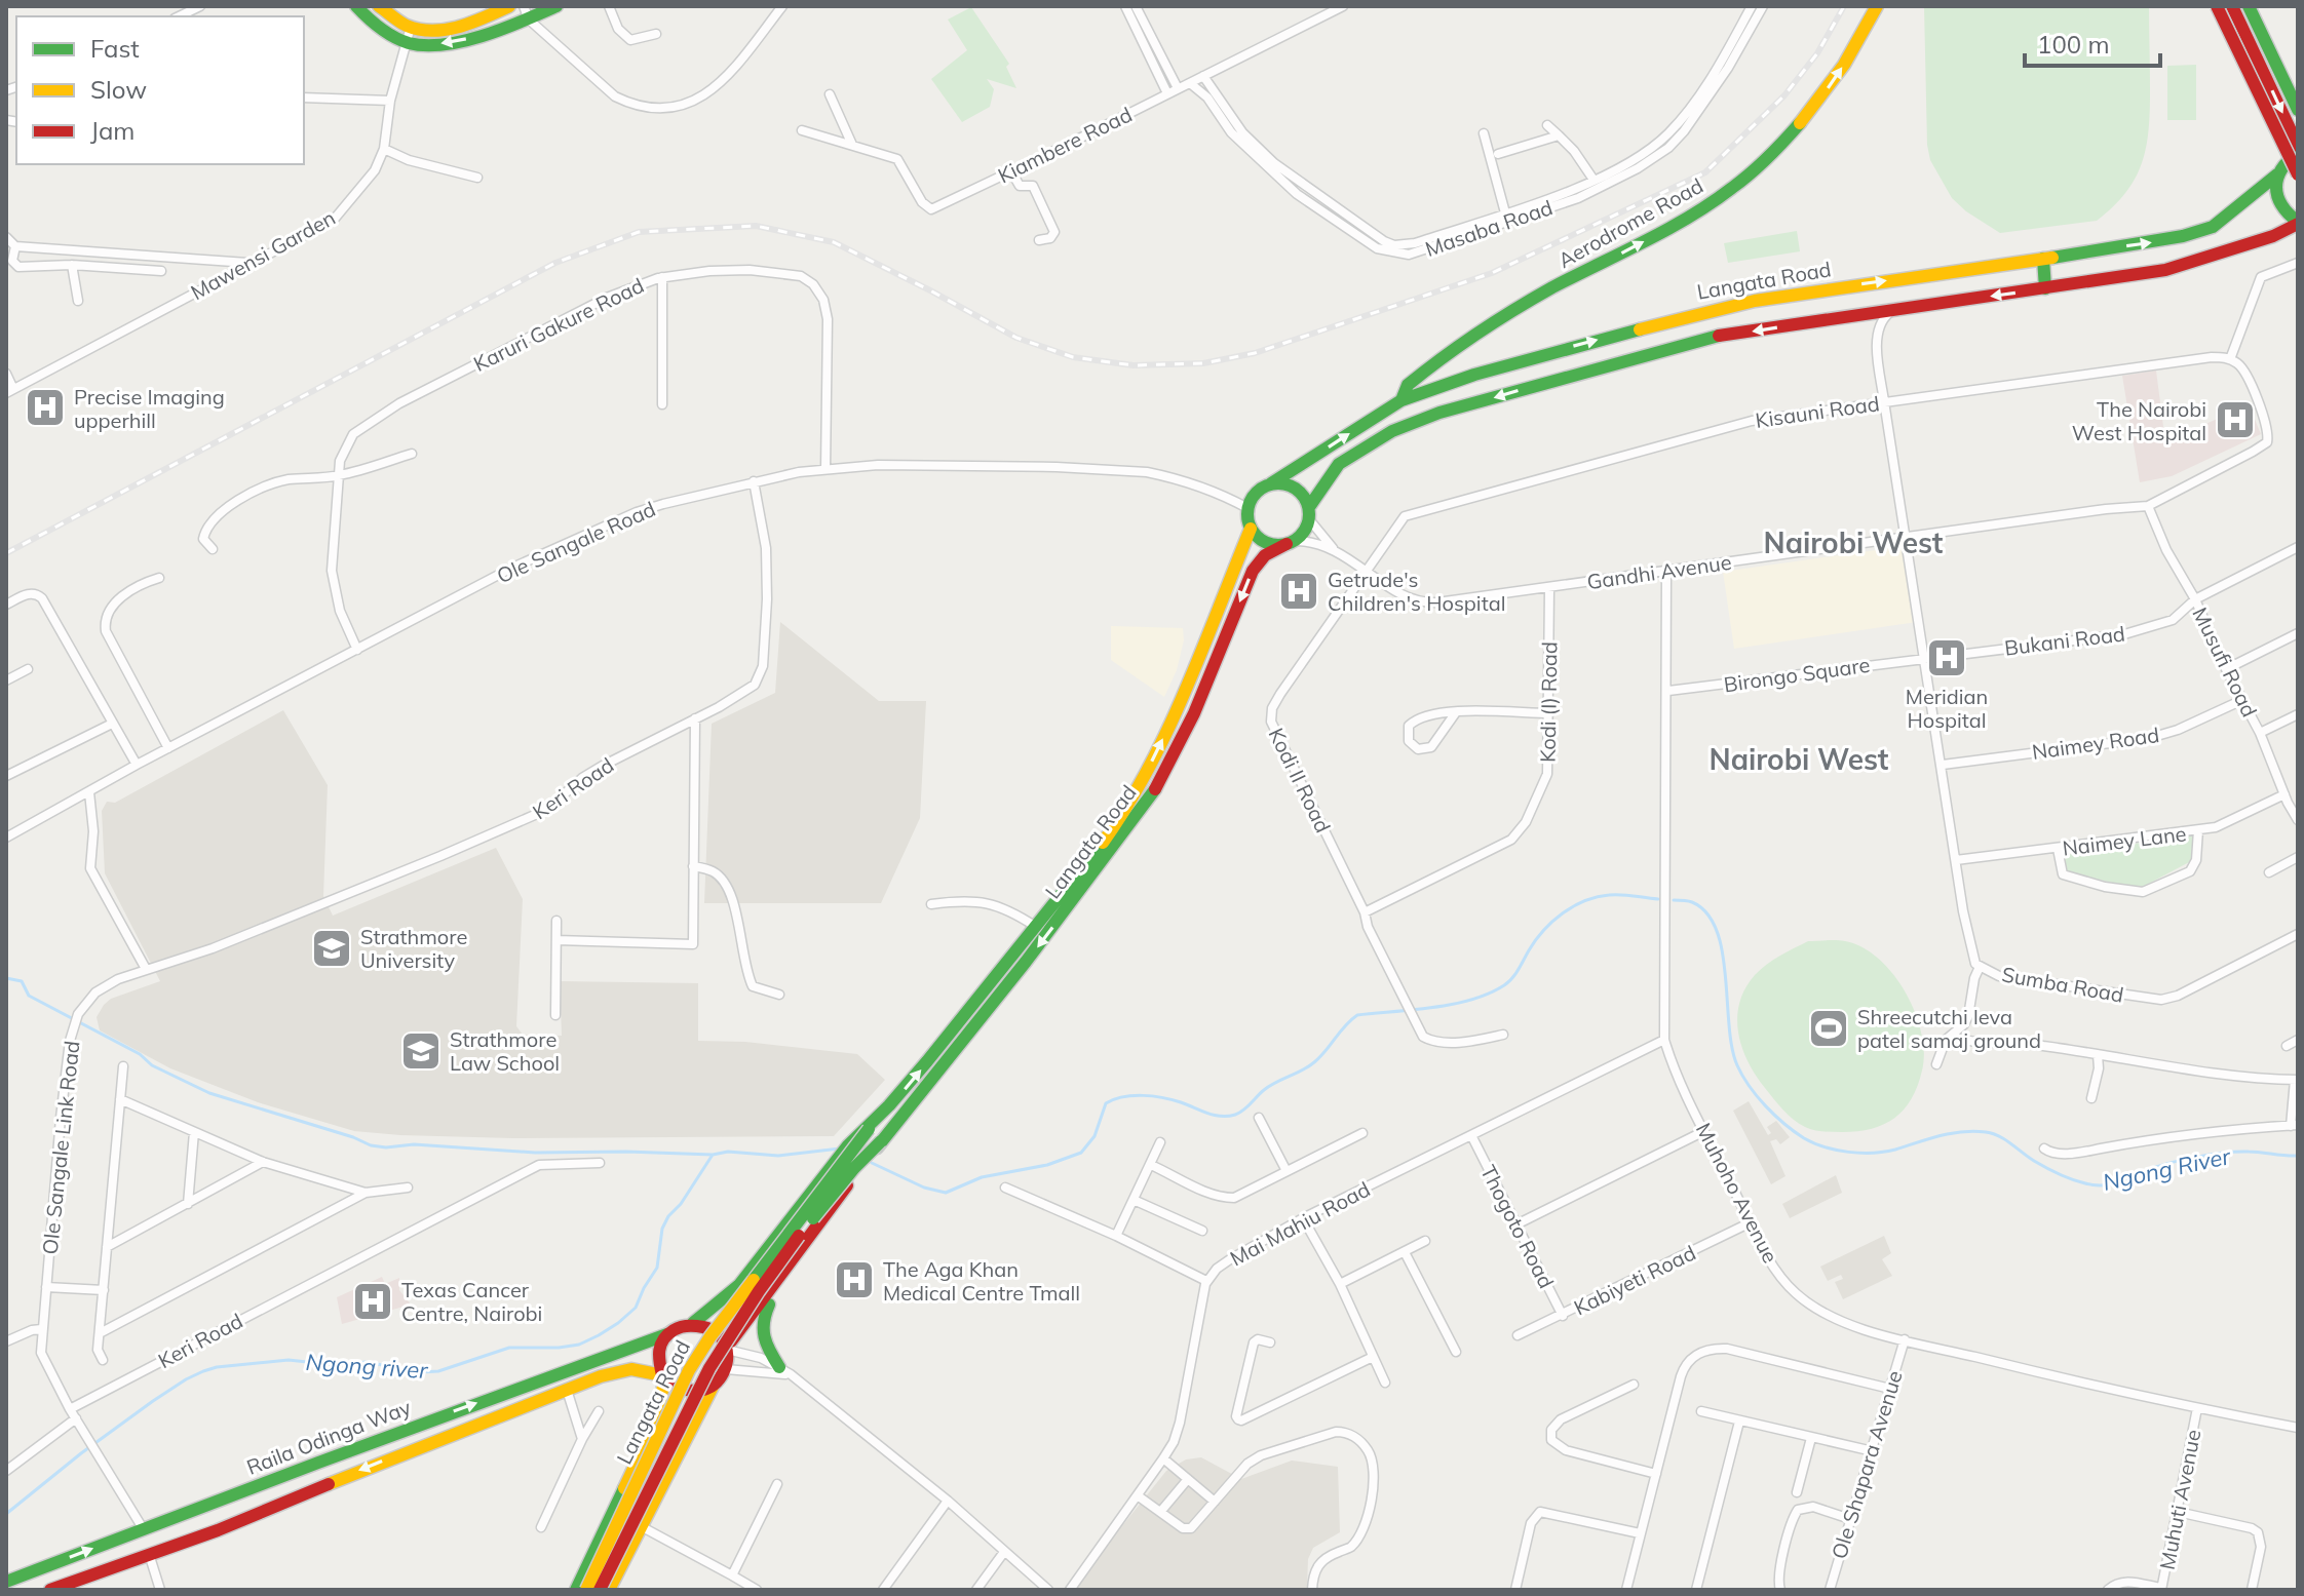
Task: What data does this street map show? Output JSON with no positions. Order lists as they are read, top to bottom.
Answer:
{
  "streets": {
    "main road": ["Aerodrome Road", "Langata Road", "Raila Odinga Way"],
    "street": [
      "Kiambere Road",
      "Masaba Road",
      "Mawensi Garden",
      "Karuri Gakure Road",
      "Kisauni Road",
      "Ole Sangale Road",
      "Gandhi Avenue",
      "Bukani Road",
      "Musufi Road",
      "Birongo Square",
      "Kodi (I) Road",
      "Naimey Road",
      "Kodi II Road",
      "Keri Road",
      "Naimey Lane",
      "Sumba Road",
      "Ole Sangale Link Road",
      "Muhoho Avenue",
      "Mai Mahiu Road",
      "Thogoto Road",
      "Kabiyeti Road",
      "Ole Shapara Avenue",
      "Muhuti Avenue"
    ]
  },
  "crossings": [
    ["Kiambere Road", "Masaba Road"],
    ["Aerodrome Road", "Langata Road"],
    ["Langata Road", "Ole Sangale Road"],
    ["Langata Road", "Gandhi Avenue"],
    ["Langata Road", "Raila Odinga Way"],
    ["Karuri Gakure Road", "Ole Sangale Road"],
    ["Kisauni Road", "Gandhi Avenue"],
    ["Kisauni Road", "Kodi II Road"],
    ["Kisauni Road", "Sumba Road"],
    ["Ole Sangale Road", "Gandhi Avenue"],
    ["Ole Sangale Road", "Keri Road"],
    ["Gandhi Avenue", "Musufi Road"],
    ["Gandhi Avenue", "Kodi (I) Road"],
    ["Gandhi Avenue", "Kodi II Road"],
    ["Gandhi Avenue", "Sumba Road"],
    ["Gandhi Avenue", "Muhoho Avenue"],
    ["Bukani Road", "Musufi Road"],
    ["Bukani Road", "Birongo Square"],
    ["Bukani Road", "Sumba Road"],
    ["Musufi Road", "Naimey Road"],
    ["Musufi Road", "Naimey Lane"],
    ["Birongo Square", "Sumba Road"],
    ["Birongo Square", "Muhoho Avenue"],
    ["Kodi (I) Road", "Kodi II Road"],
    ["Naimey Road", "Sumba Road"],
    ["Keri Road", "Ole Sangale Link Road"],
    ["Naimey Lane", "Sumba Road"],
    ["Ole Sangale Link Road", "Raila Odinga Way"],
    ["Muhoho Avenue", "Mai Mahiu Road"],
    ["Muhoho Avenue", "Kabiyeti Road"],
    ["Muhoho Avenue", "Ole Shapara Avenue"],
    ["Muhoho Avenue", "Muhuti Avenue"],
    ["Mai Mahiu Road", "Thogoto Road"],
    ["Thogoto Road", "Kabiyeti Road"]
  ],
  "districts": ["Nairobi West", "Nairobi West"],
  "water": ["Ngong River", "Ngong river"],
  "places": {
    "hospital": [
      "Precise Imaging upperhill",
      "The Nairobi West Hospital",
      "Getrude's Children's Hospital",
      "Meridian Hospital",
      "The Aga Khan Medical Centre Tmall",
      "Texas Cancer Centre, Nairobi"
    ],
    "school or university": ["Strathmore University", "Strathmore Law School"],
    "sports": ["Shreecutchi leva patel samaj ground"]
  },
  "legend": ["Fast", "Slow", "Jam"],
  "scale_bar": "100 m"
}
